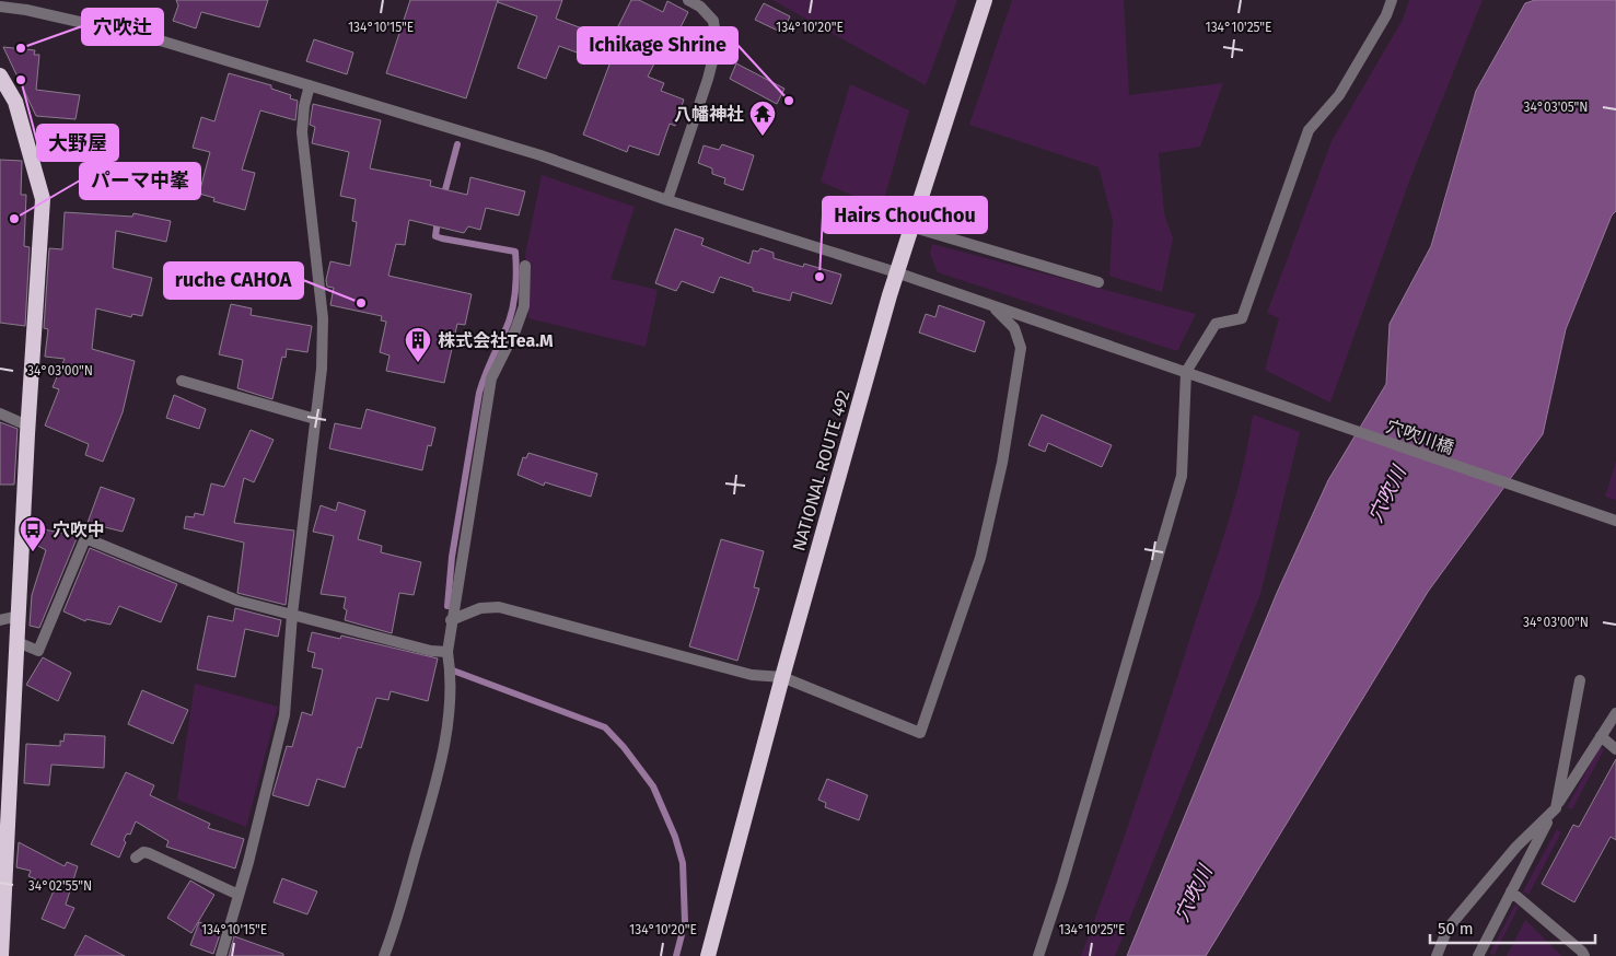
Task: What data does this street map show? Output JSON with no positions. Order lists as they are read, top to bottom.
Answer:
{
  "streets": {
    "highway": ["NATIONAL ROUTE 492"],
    "street": ["穴吹川橋"]
  },
  "crossings": [
    ["穴吹川橋", "NATIONAL ROUTE 492"]
  ],
  "water": ["穴吹川"],
  "places": {
    "other": [
      "穴吹辻",
      "大野屋",
      "Ichikage Shrine",
      "パーマ中峯",
      "Hairs ChouChou",
      "ruche CAHOA"
    ],
    "temple": ["八幡神社"],
    "building": ["株式会社Tea.M"],
    "bus stop": ["穴吹中"]
  },
  "scale_bar": "50 m",
  "coordinates": [
    "134°10'25\"E",
    "134°10'15\"E",
    "134°10'20\"E",
    "34°03'05\"N",
    "34°03'00\"N",
    "34°02'55\"N"
  ]
}
